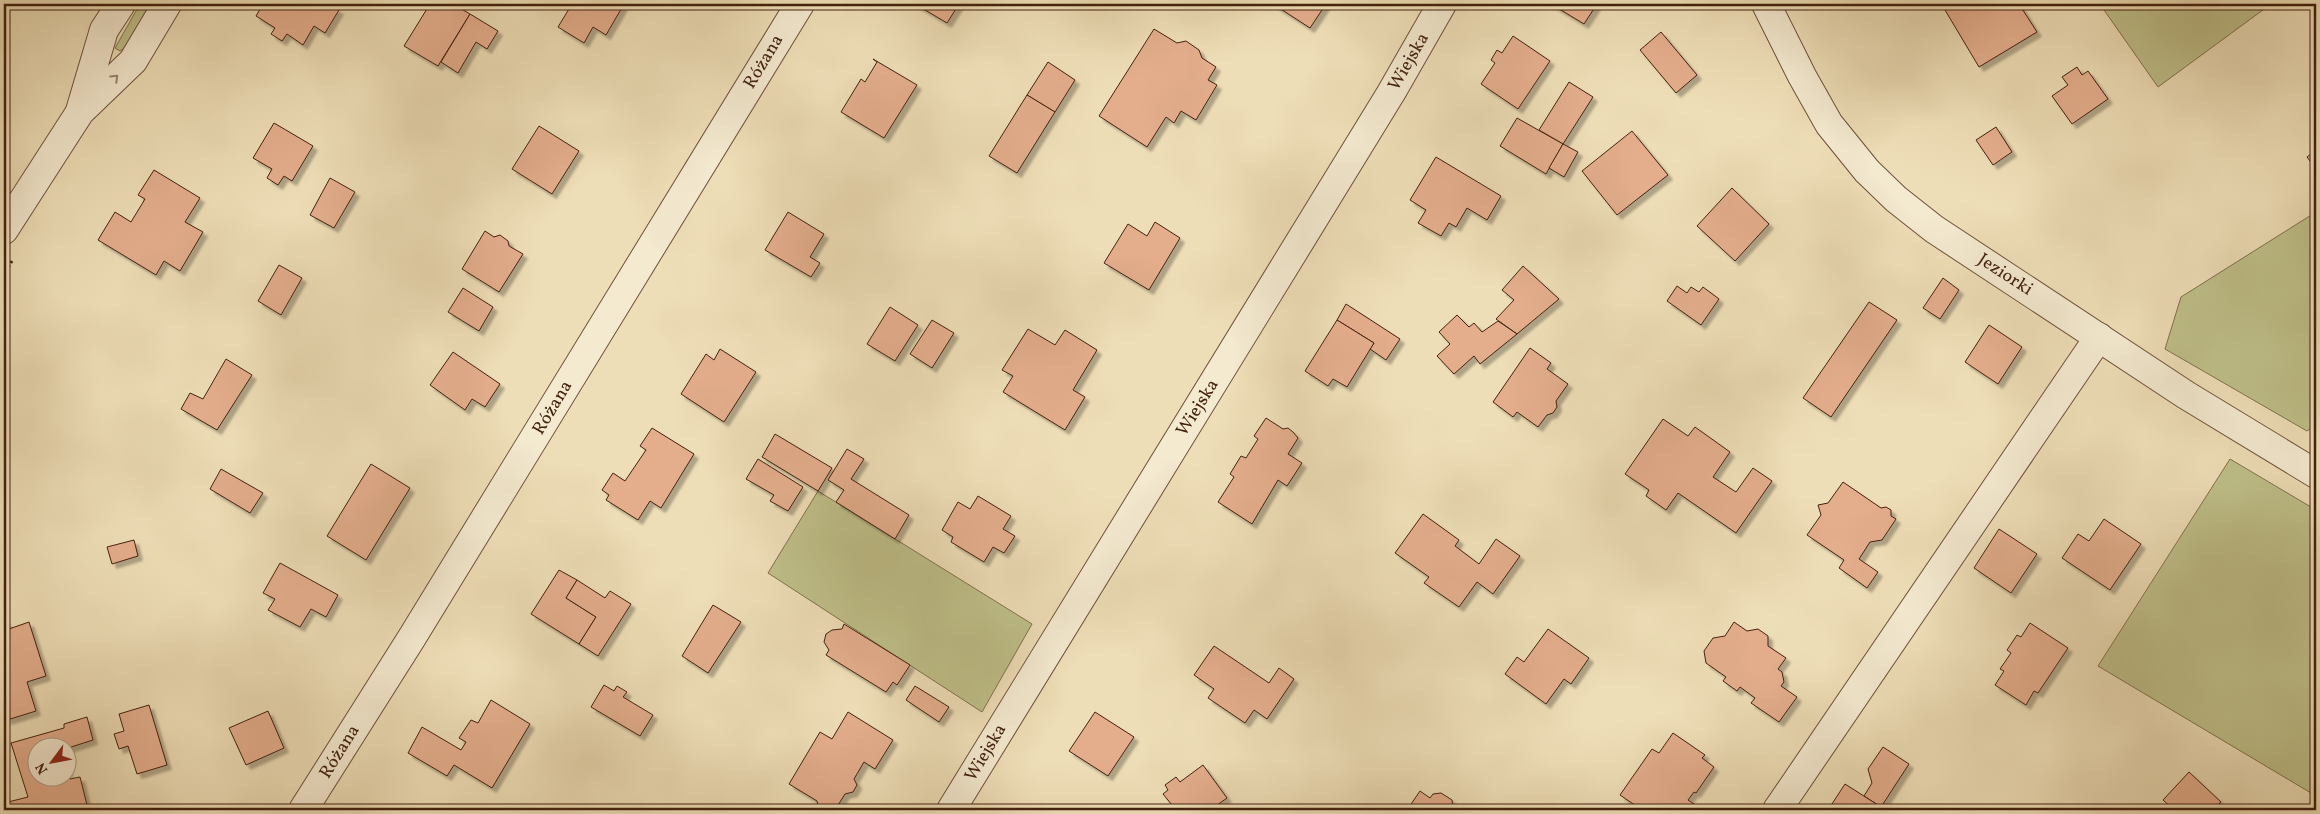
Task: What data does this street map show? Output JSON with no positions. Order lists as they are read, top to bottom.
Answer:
{
  "streets": {
    "street": ["Różana", "Wiejska", "Jeziorki"]
  },
  "north": "bottom left"
}
